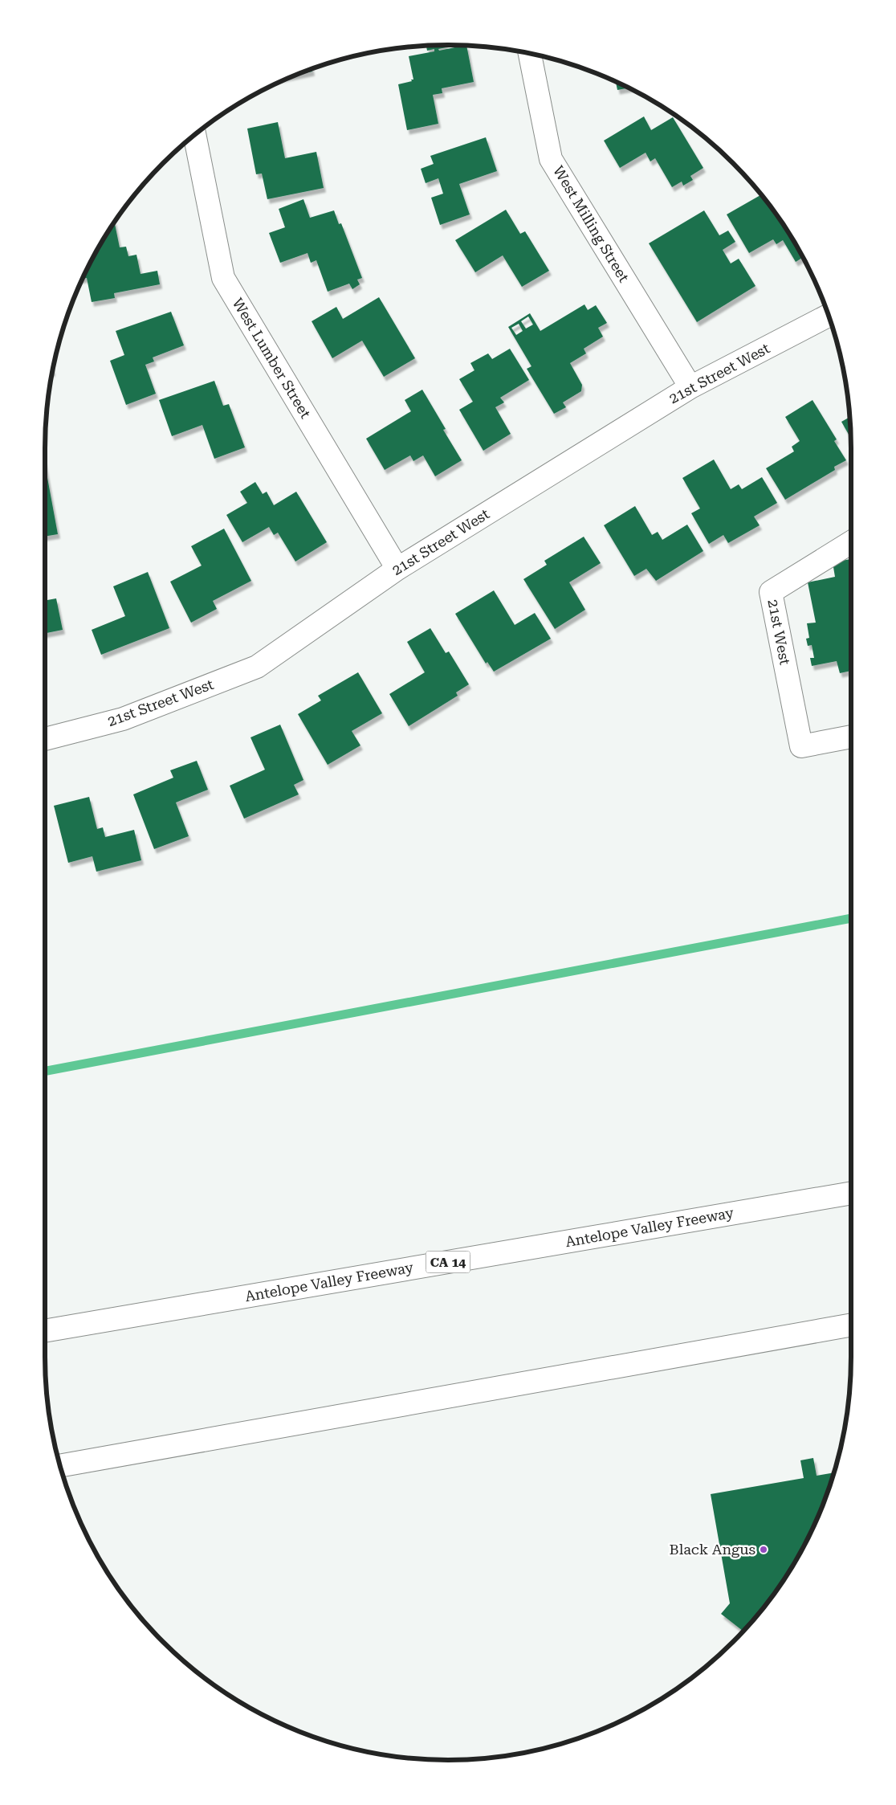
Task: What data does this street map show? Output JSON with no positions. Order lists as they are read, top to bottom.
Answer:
{
  "streets": {
    "main road": [
      "West Milling Street",
      "West Lumber Street",
      "21st Street West",
      "21st West",
      "Antelope Valley Freeway",
      "CA 14"
    ]
  },
  "crossings": [
    ["West Milling Street", "21st Street West"],
    ["West Lumber Street", "21st Street West"]
  ],
  "places": ["Black Angus"]
}
